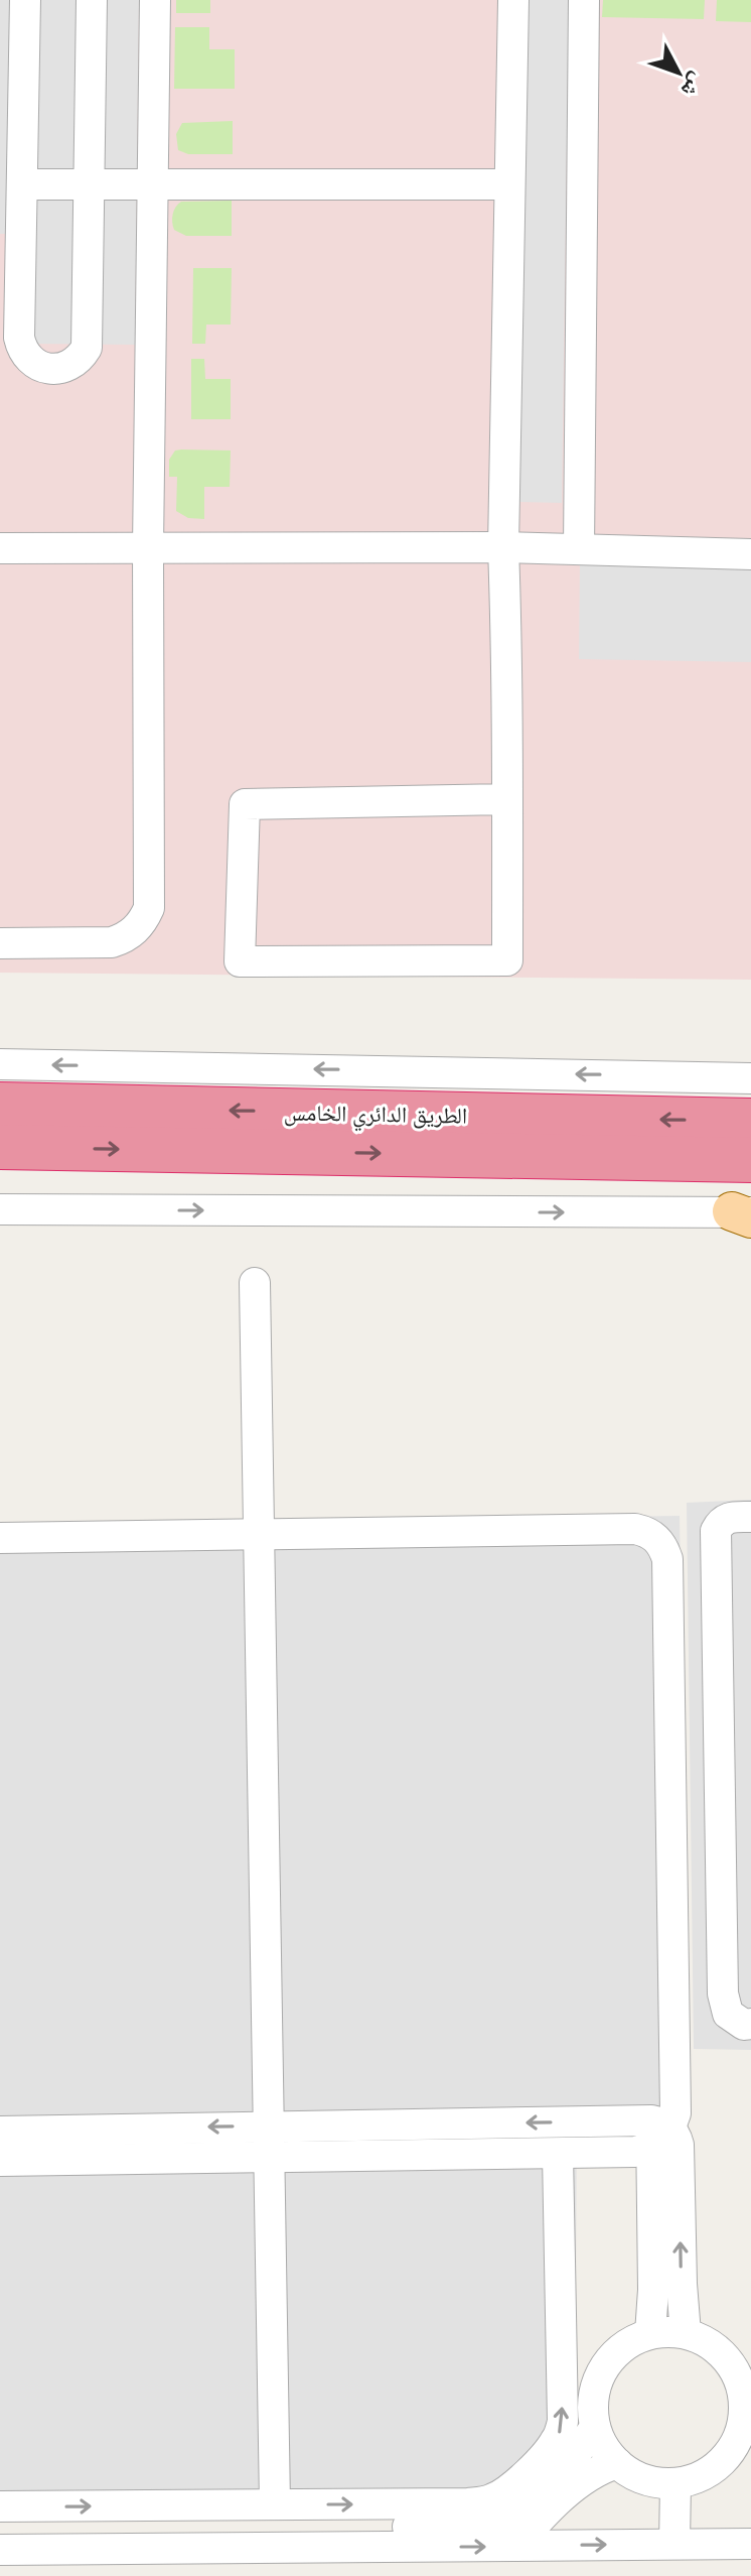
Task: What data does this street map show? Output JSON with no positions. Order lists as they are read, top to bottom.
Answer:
{
  "streets": {
    "highway": ["الطريق الدائري الخامس"]
  },
  "north": "bottom right"
}
